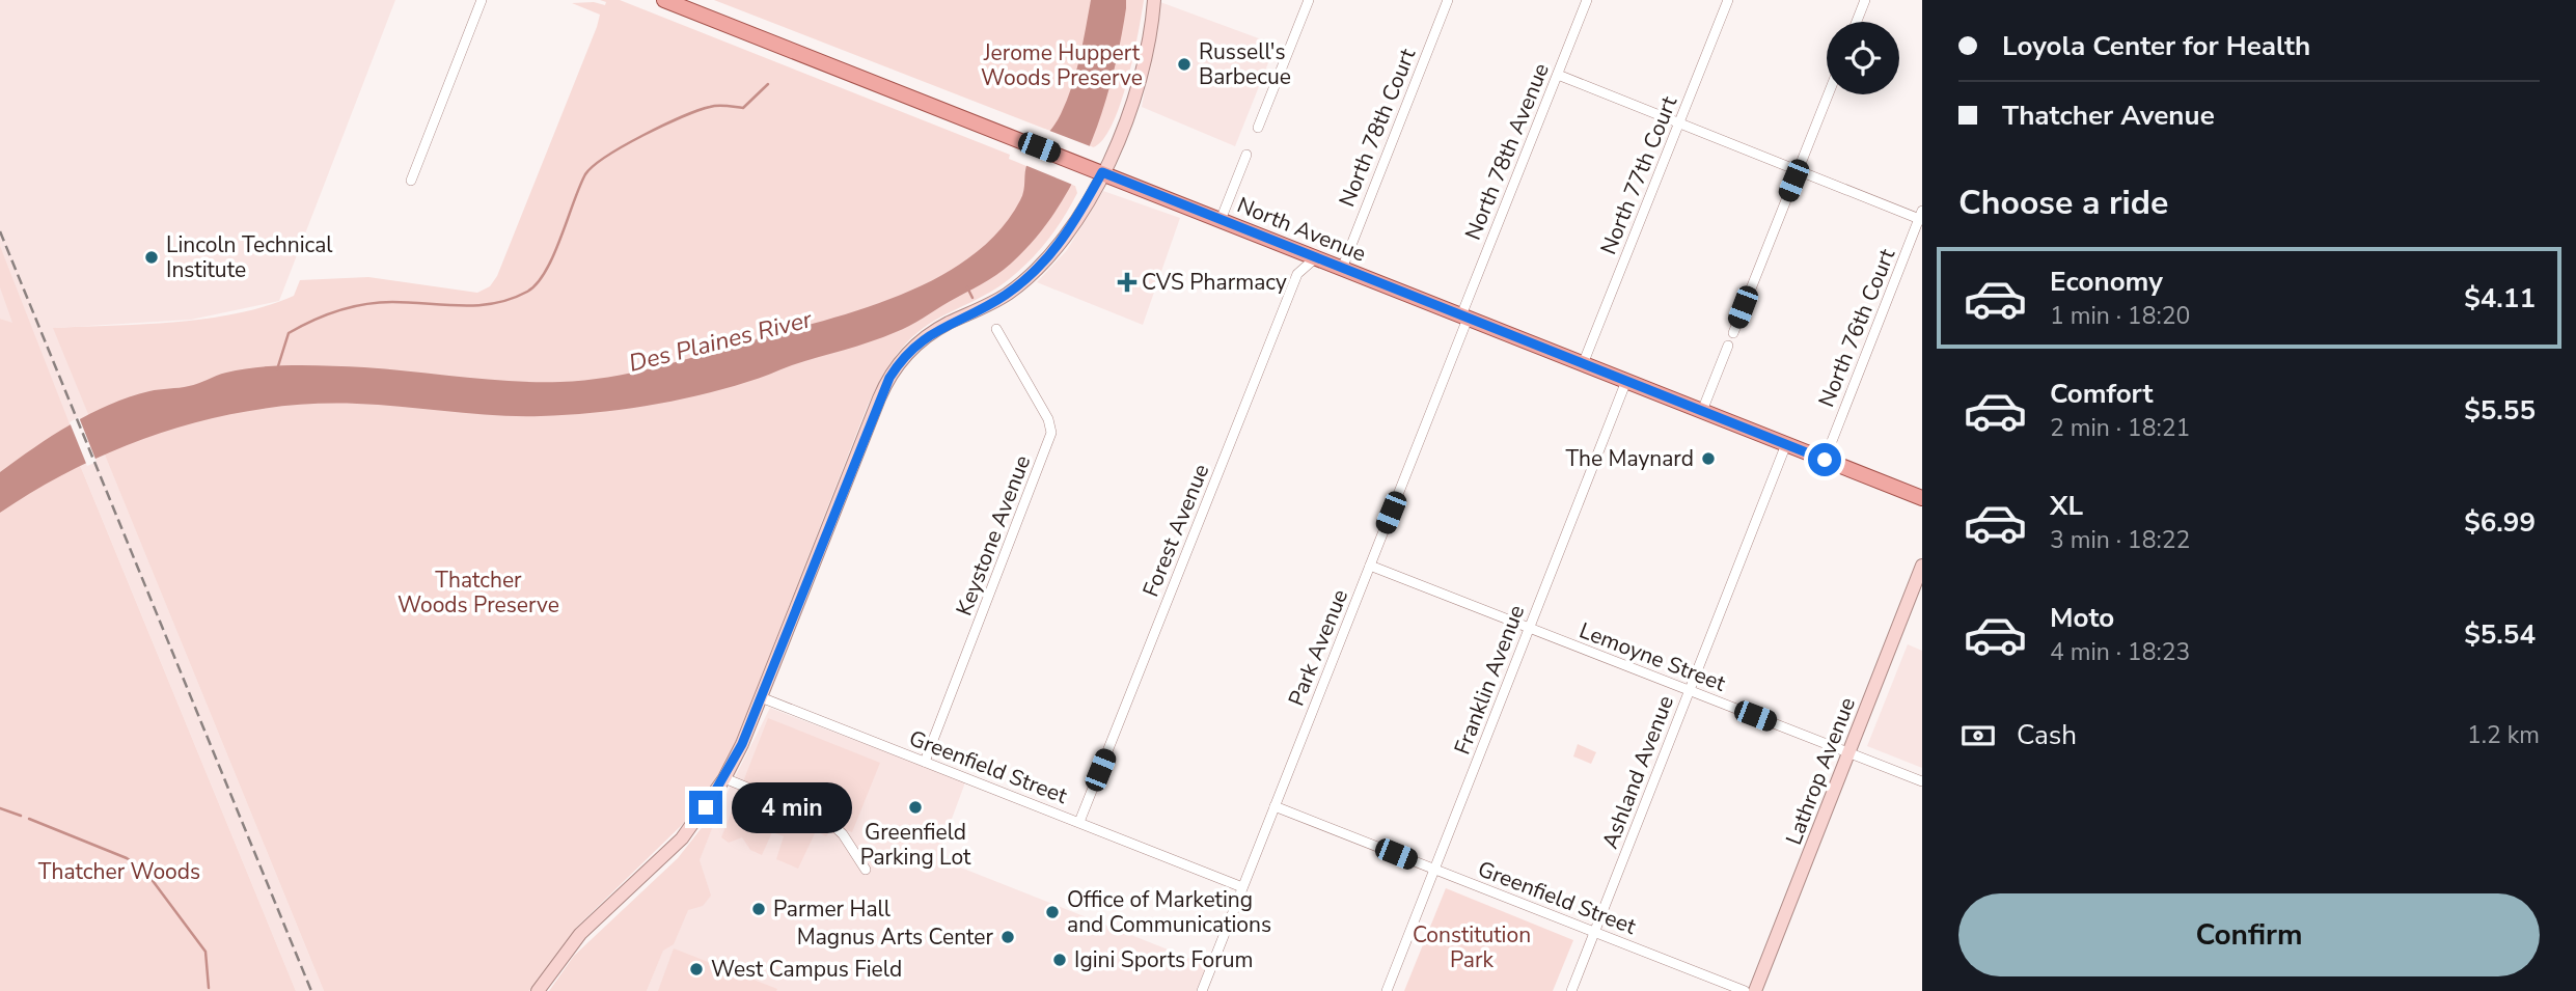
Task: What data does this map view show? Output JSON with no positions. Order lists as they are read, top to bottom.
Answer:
{
  "streets": {
    "main road": ["North Avenue"],
    "street": [
      "North 78th Court",
      "North 78th Avenue",
      "North 77th Court",
      "North 76th Court",
      "Forest Avenue",
      "Keystone Avenue",
      "Park Avenue",
      "Lemoyne Street",
      "Franklin Avenue",
      "Greenfield Street",
      "Lathrop Avenue",
      "Ashland Avenue"
    ]
  },
  "crossings": [
    ["North 78th Court", "North Avenue"],
    ["North 78th Avenue", "North Avenue"],
    ["North 78th Avenue", "Park Avenue"],
    ["North 77th Court", "North Avenue"],
    ["North Avenue", "North 76th Court"],
    ["North Avenue", "Forest Avenue"],
    ["North Avenue", "Park Avenue"],
    ["North Avenue", "Franklin Avenue"],
    ["North Avenue", "Ashland Avenue"],
    ["Forest Avenue", "Greenfield Street"],
    ["Keystone Avenue", "Greenfield Street"],
    ["Park Avenue", "Lemoyne Street"],
    ["Park Avenue", "Greenfield Street"],
    ["Lemoyne Street", "Franklin Avenue"],
    ["Lemoyne Street", "Lathrop Avenue"],
    ["Lemoyne Street", "Ashland Avenue"],
    ["Franklin Avenue", "Greenfield Street"],
    ["Greenfield Street", "Ashland Avenue"]
  ],
  "water": ["Des Plaines River"],
  "parks": [
    "Jerome Huppert Woods Preserve",
    "Thatcher Woods Preserve",
    "Thatcher Woods",
    "Constitution Park"
  ],
  "places": {
    "other": [
      "Russell's Barbecue",
      "Lincoln Technical Institute",
      "The Maynard",
      "Greenfield Parking Lot",
      "Parmer Hall",
      "Office of Marketing and Communications",
      "Magnus Arts Center",
      "Igini Sports Forum",
      "West Campus Field"
    ],
    "health": ["CVS Pharmacy"]
  },
  "page": {
    "banner": ["Loyola Center for Health", "Thatcher Avenue"],
    "heading": "Choose a ride",
    "list": [
      {
        "name": "Economy",
        "note": "1 min · 18:20",
        "value": "$4.11"
      },
      {
        "name": "Comfort",
        "note": "2 min · 18:21",
        "value": "$5.55"
      },
      {
        "name": "XL",
        "note": "3 min · 18:22",
        "value": "$6.99"
      },
      {
        "name": "Moto",
        "note": "4 min · 18:23",
        "value": "$5.54"
      }
    ],
    "pay": ["Cash", "1.2 km"],
    "bubble": "4 min",
    "buttons": "Confirm"
  }
}
